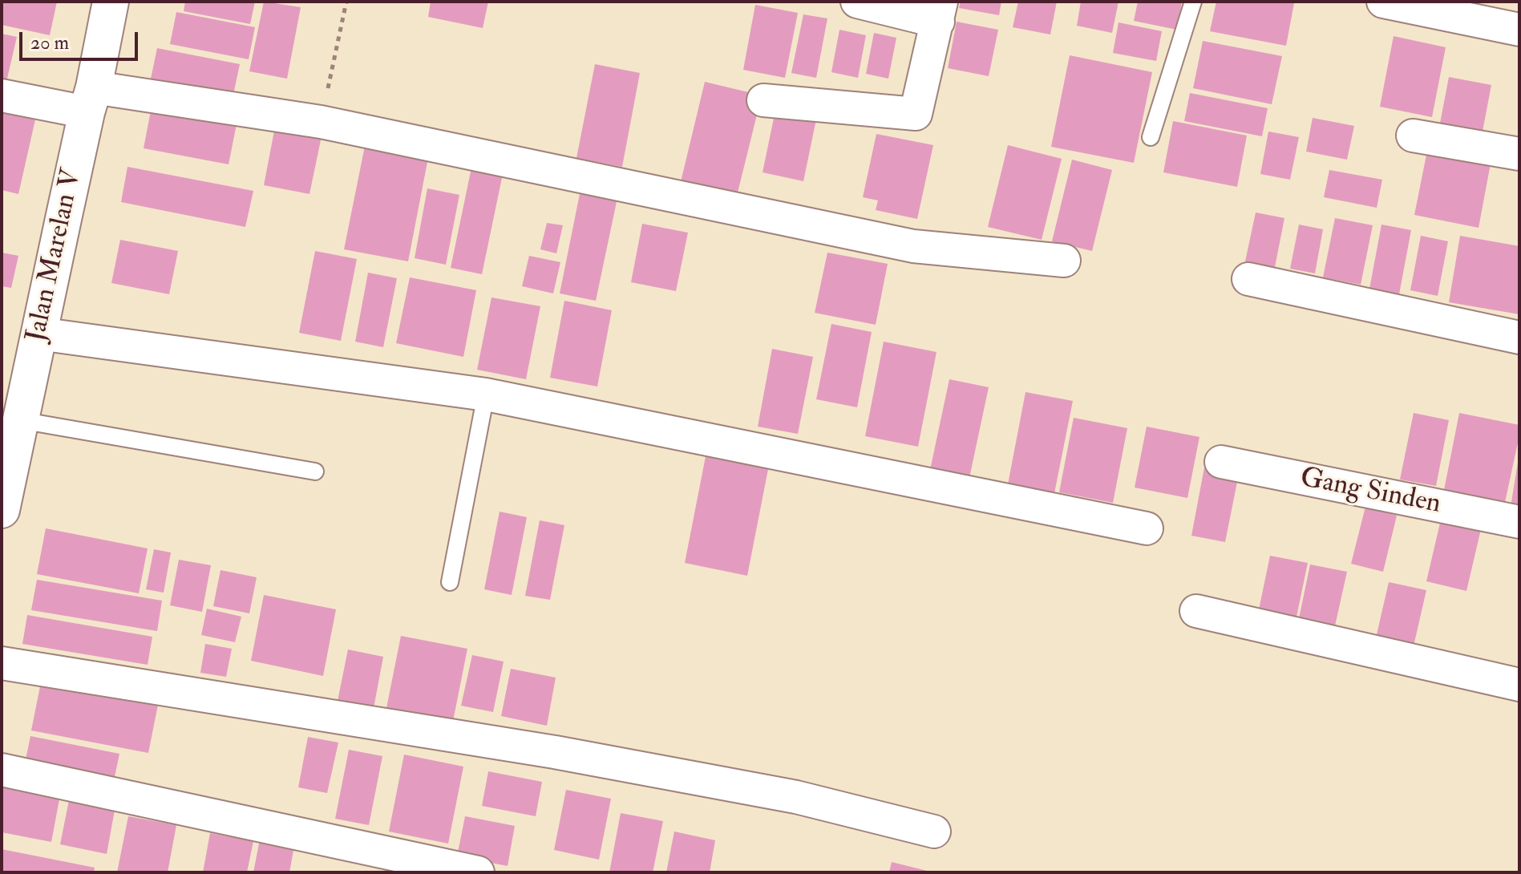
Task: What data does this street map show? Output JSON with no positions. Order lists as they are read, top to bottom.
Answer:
{
  "streets": {
    "street": ["Jalan Marelan V", "Gang Sinden"]
  },
  "scale_bar": "20 m"
}
